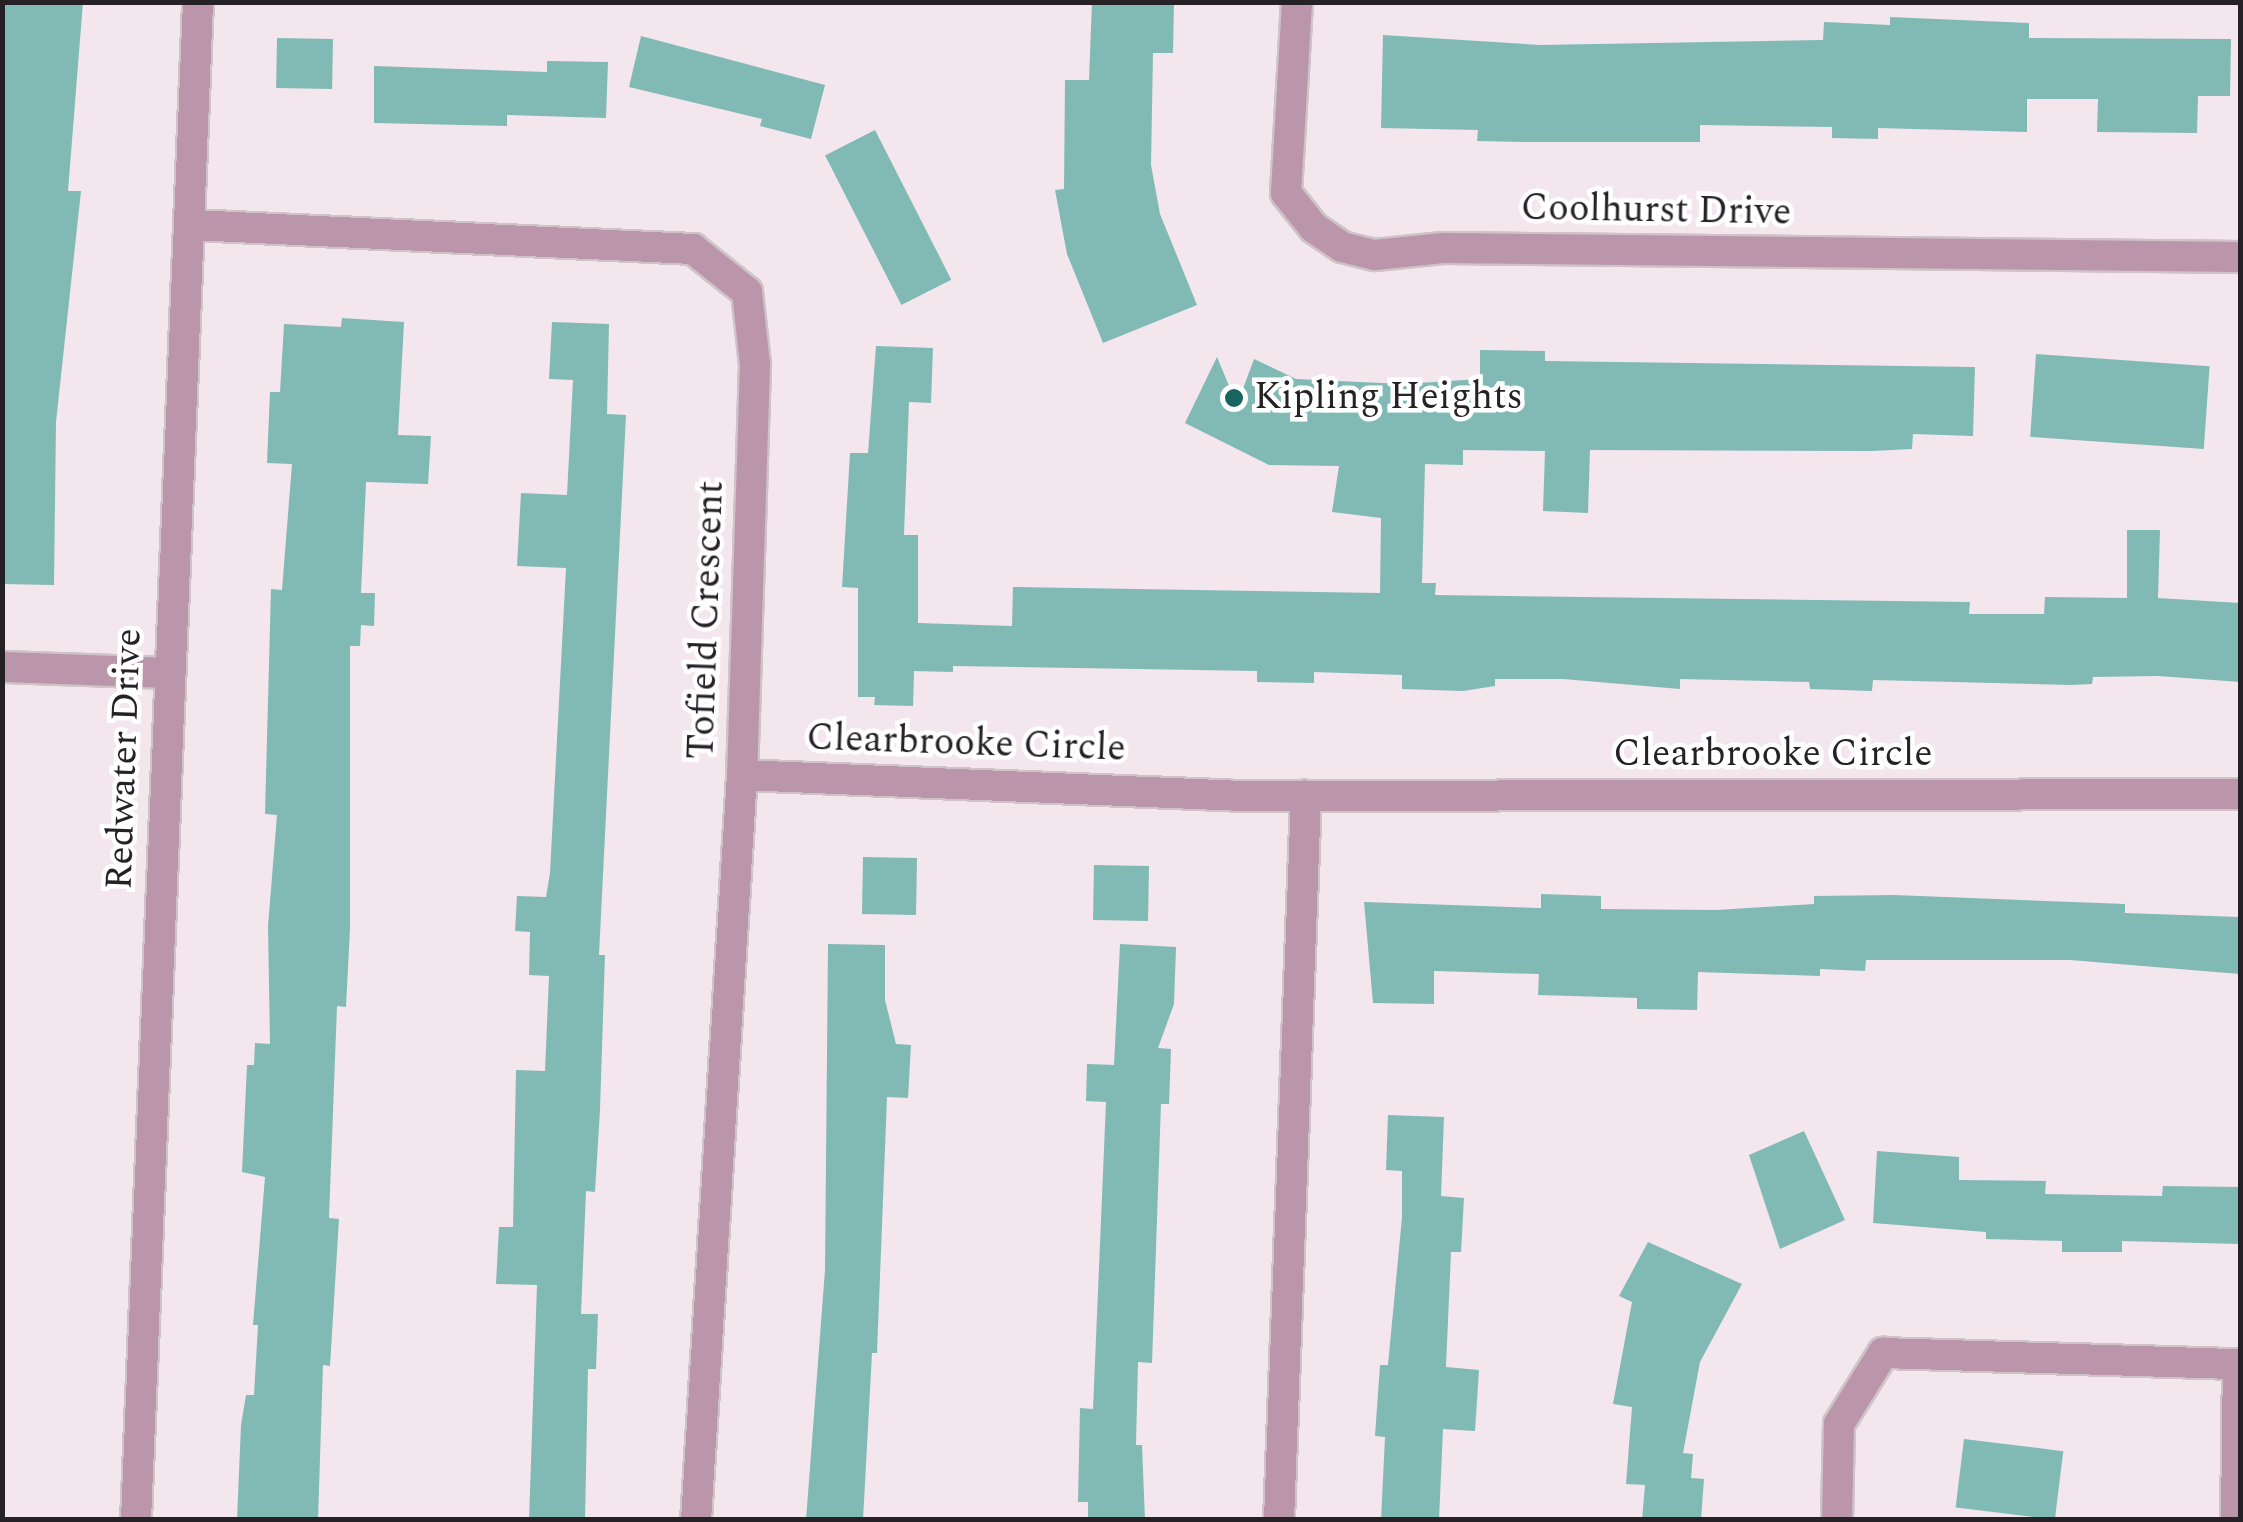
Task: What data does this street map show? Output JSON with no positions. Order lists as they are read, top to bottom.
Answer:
{
  "streets": {
    "street": [
      "Coolhurst Drive",
      "Tofield Crescent",
      "Clearbrooke Circle",
      "Redwater Drive"
    ]
  },
  "crossings": [
    ["Tofield Crescent", "Clearbrooke Circle"],
    ["Tofield Crescent", "Redwater Drive"]
  ],
  "places": ["Kipling Heights"]
}
